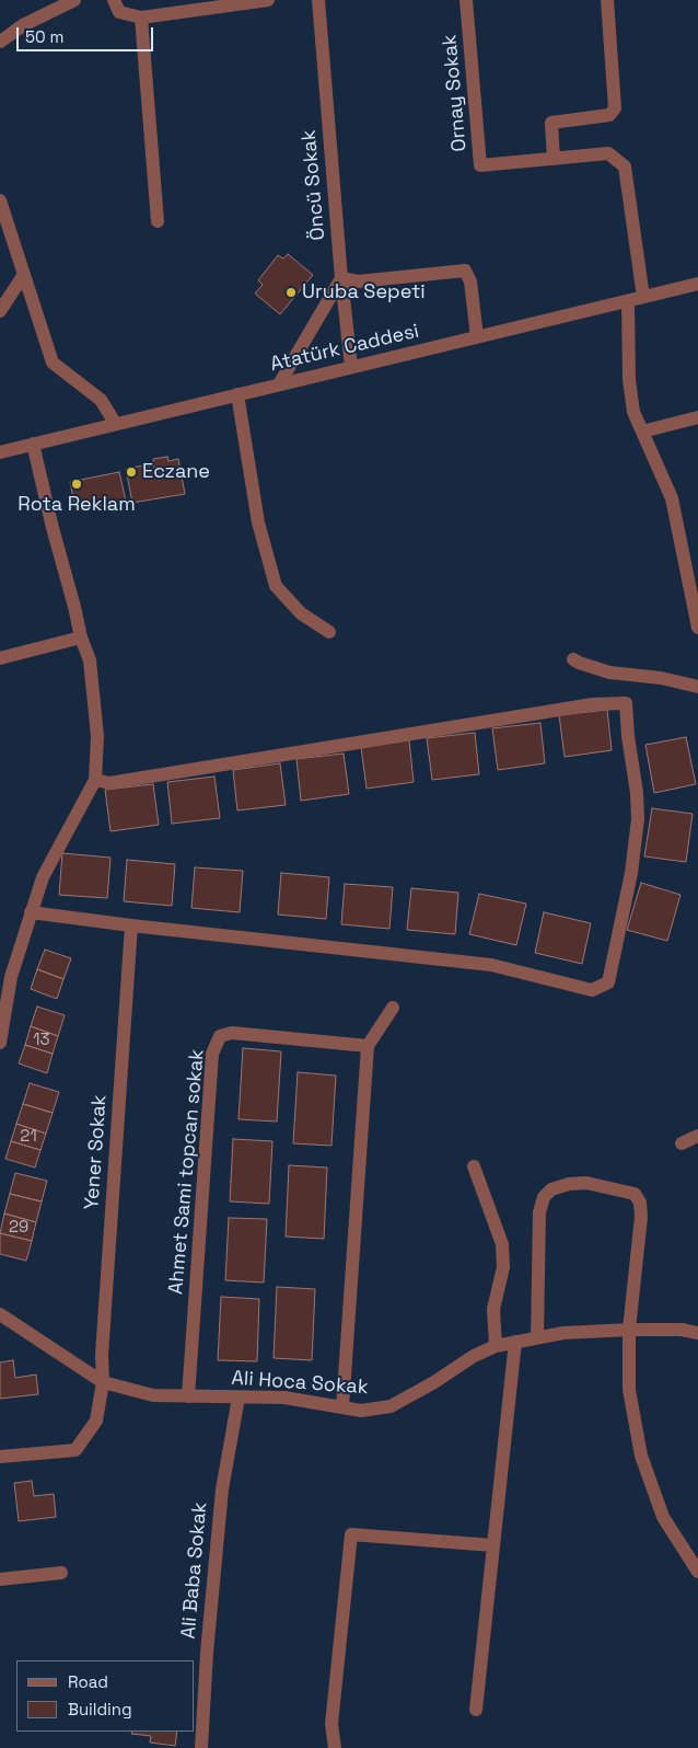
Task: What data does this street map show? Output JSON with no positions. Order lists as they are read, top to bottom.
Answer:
{
  "streets": {
    "street": [
      "Ornay Sokak",
      "Öncü Sokak",
      "Atatürk Caddesi",
      "Yener Sokak",
      "Ahmet Sami topcan sokak",
      "Ali Hoca Sokak",
      "Ali Baba Sokak"
    ]
  },
  "crossings": [
    ["Ornay Sokak", "Atatürk Caddesi"],
    ["Öncü Sokak", "Atatürk Caddesi"],
    ["Yener Sokak", "Ali Hoca Sokak"],
    ["Ahmet Sami topcan sokak", "Ali Hoca Sokak"],
    ["Ali Hoca Sokak", "Ali Baba Sokak"]
  ],
  "places": ["Uruba Sepeti", "Eczane", "Rota Reklam"],
  "house_numbers": ["13", "21", "29"],
  "legend": ["Road", "Building"],
  "scale_bar": "50 m"
}
